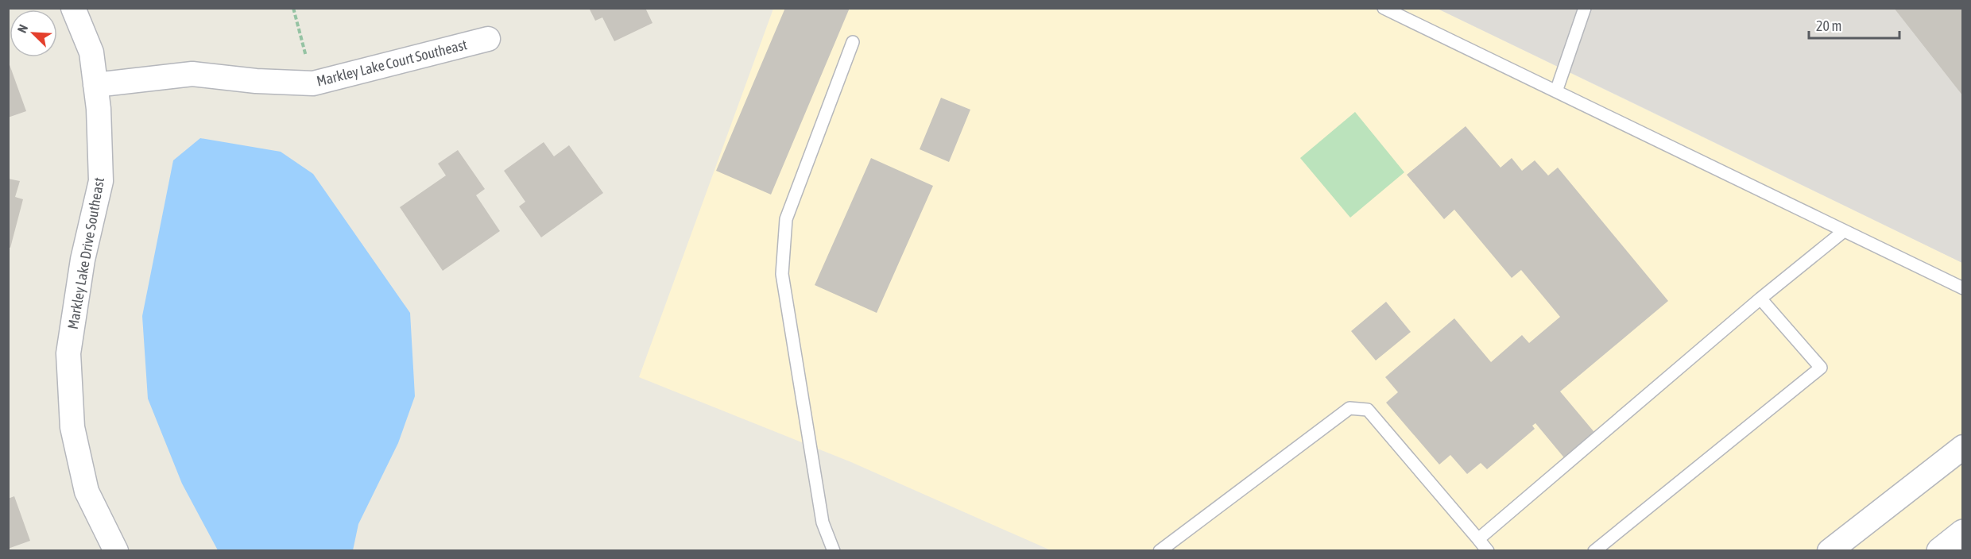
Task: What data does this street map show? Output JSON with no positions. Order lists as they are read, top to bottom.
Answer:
{
  "streets": {
    "street": ["Markley Lake Court Southeast", "Markley Lake Drive Southeast"]
  },
  "crossings": [
    ["Markley Lake Court Southeast", "Markley Lake Drive Southeast"]
  ],
  "scale_bar": "20 m",
  "north": "top left"
}
